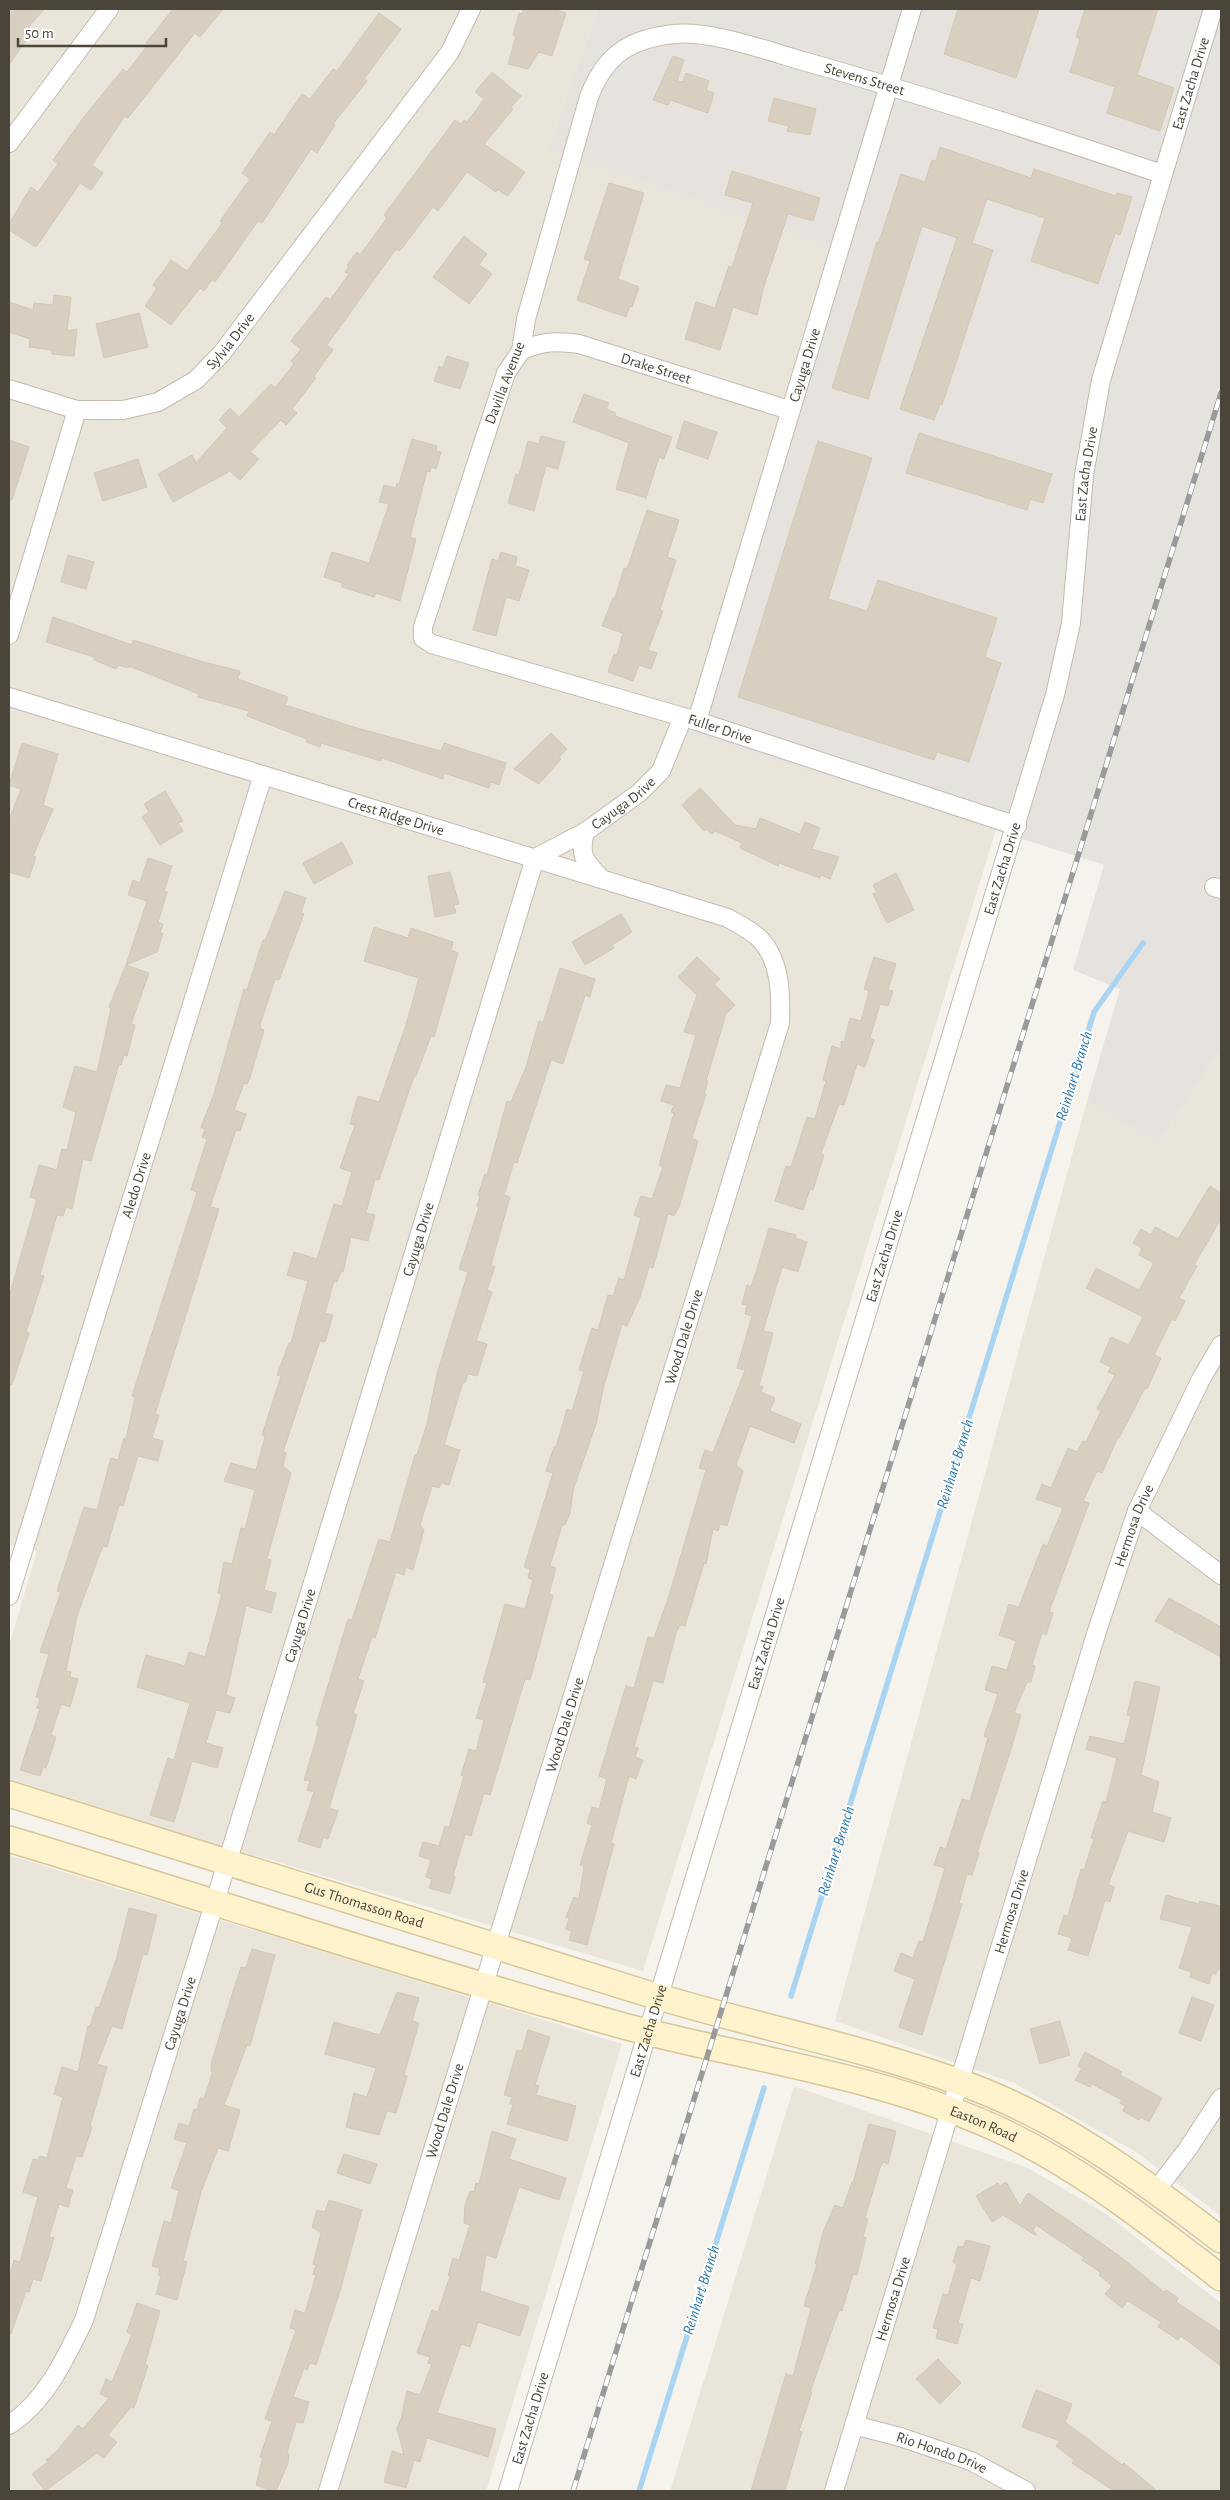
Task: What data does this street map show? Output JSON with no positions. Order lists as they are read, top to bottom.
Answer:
{
  "streets": {
    "main road": ["Gus Thomasson Road", "Easton Road"],
    "street": [
      "Stevens Street",
      "East Zacha Drive",
      "Sylvia Drive",
      "Cayuga Drive",
      "Drake Street",
      "Davilla Avenue",
      "Fuller Drive",
      "Crest Ridge Drive",
      "Aledo Drive",
      "Wood Dale Drive",
      "Hermosa Drive",
      "Rio Hondo Drive"
    ]
  },
  "crossings": [
    ["Stevens Street", "East Zacha Drive"],
    ["Stevens Street", "Cayuga Drive"],
    ["Stevens Street", "Davilla Avenue"],
    ["East Zacha Drive", "Fuller Drive"],
    ["East Zacha Drive", "Gus Thomasson Road"],
    ["East Zacha Drive", "Easton Road"],
    ["Cayuga Drive", "Drake Street"],
    ["Cayuga Drive", "Fuller Drive"],
    ["Cayuga Drive", "Crest Ridge Drive"],
    ["Cayuga Drive", "Gus Thomasson Road"],
    ["Drake Street", "Davilla Avenue"],
    ["Davilla Avenue", "Fuller Drive"],
    ["Crest Ridge Drive", "Aledo Drive"],
    ["Crest Ridge Drive", "Wood Dale Drive"],
    ["Wood Dale Drive", "Gus Thomasson Road"],
    ["Hermosa Drive", "Easton Road"],
    ["Hermosa Drive", "Rio Hondo Drive"],
    ["Gus Thomasson Road", "Easton Road"]
  ],
  "water": ["Reinhart Branch"],
  "scale_bar": "50 m"
}
